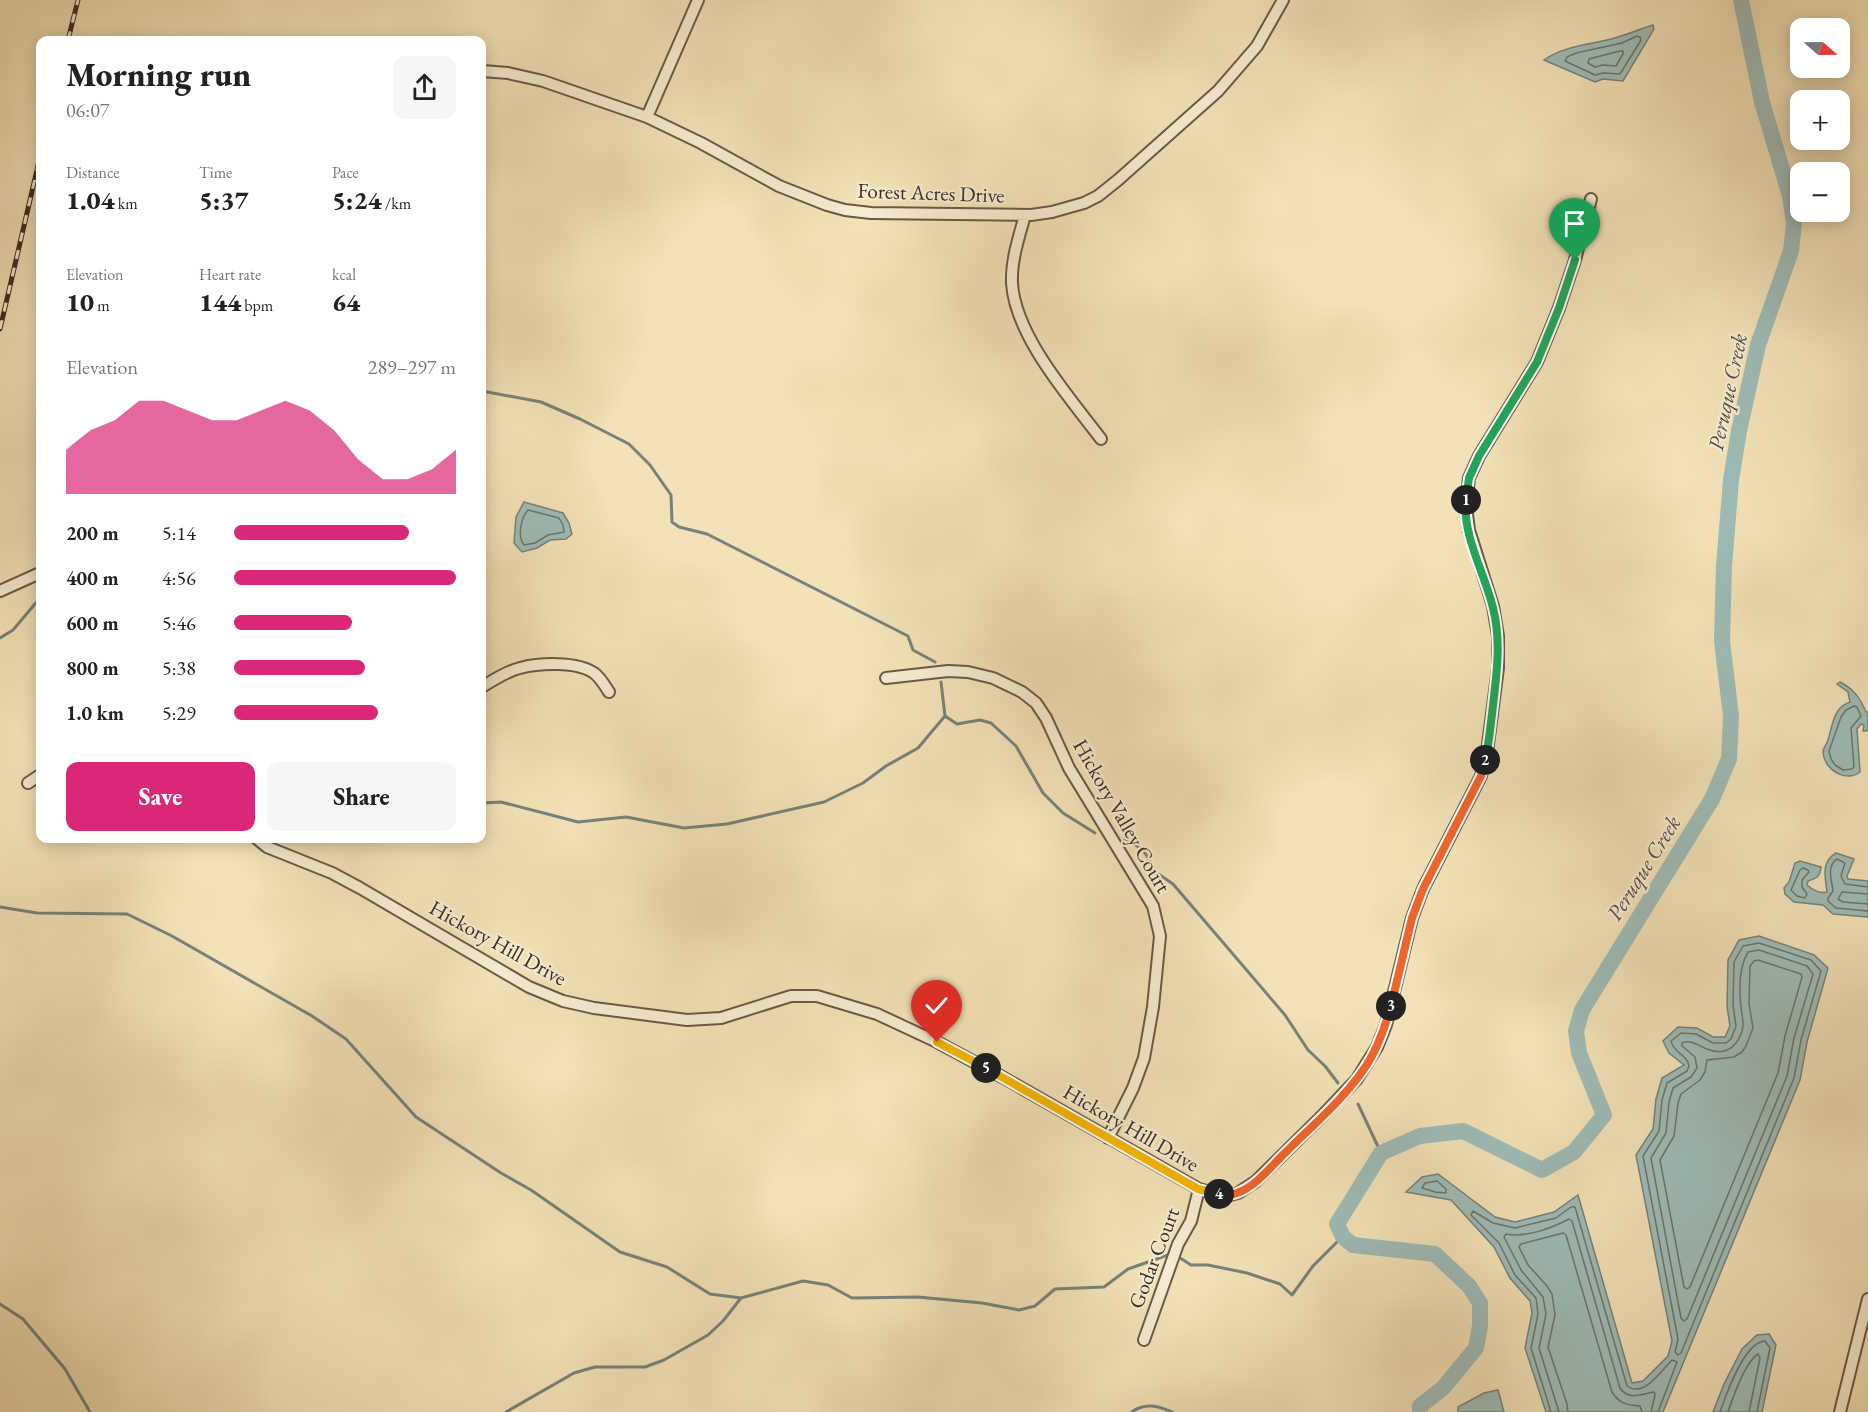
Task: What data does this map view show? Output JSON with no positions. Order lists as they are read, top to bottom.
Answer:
{
  "streets": {
    "street": [
      "Forest Acres Drive",
      "Hickory Valley Court",
      "Hickory Hill Drive",
      "Godar Court"
    ]
  },
  "crossings": [
    ["Hickory Valley Court", "Hickory Hill Drive"],
    ["Hickory Hill Drive", "Godar Court"]
  ],
  "water": ["Peruque Creek"],
  "north": "right",
  "page": {
    "map_buttons": ["+", "−"],
    "heading": ["Morning run", "06:07"],
    "stats": [
      ["Distance", "1.04 km"],
      ["Time", "5:37"],
      ["Pace", "5:24 /km"],
      ["Elevation", "10 m"],
      ["Heart rate", "144 bpm"],
      ["kcal", "64"]
    ],
    "chart": ["Elevation", "289–297 m"],
    "pins": [
      "1",
      "2",
      "3",
      "5",
      "4"
    ],
    "list": [
      {
        "name": "200 m",
        "note": "5:14"
      },
      {
        "name": "400 m",
        "note": "4:56"
      },
      {
        "name": "600 m",
        "note": "5:46"
      },
      {
        "name": "800 m",
        "note": "5:38"
      },
      {
        "name": "1.0 km",
        "note": "5:29"
      }
    ],
    "buttons": ["Save", "Share"]
  }
}
